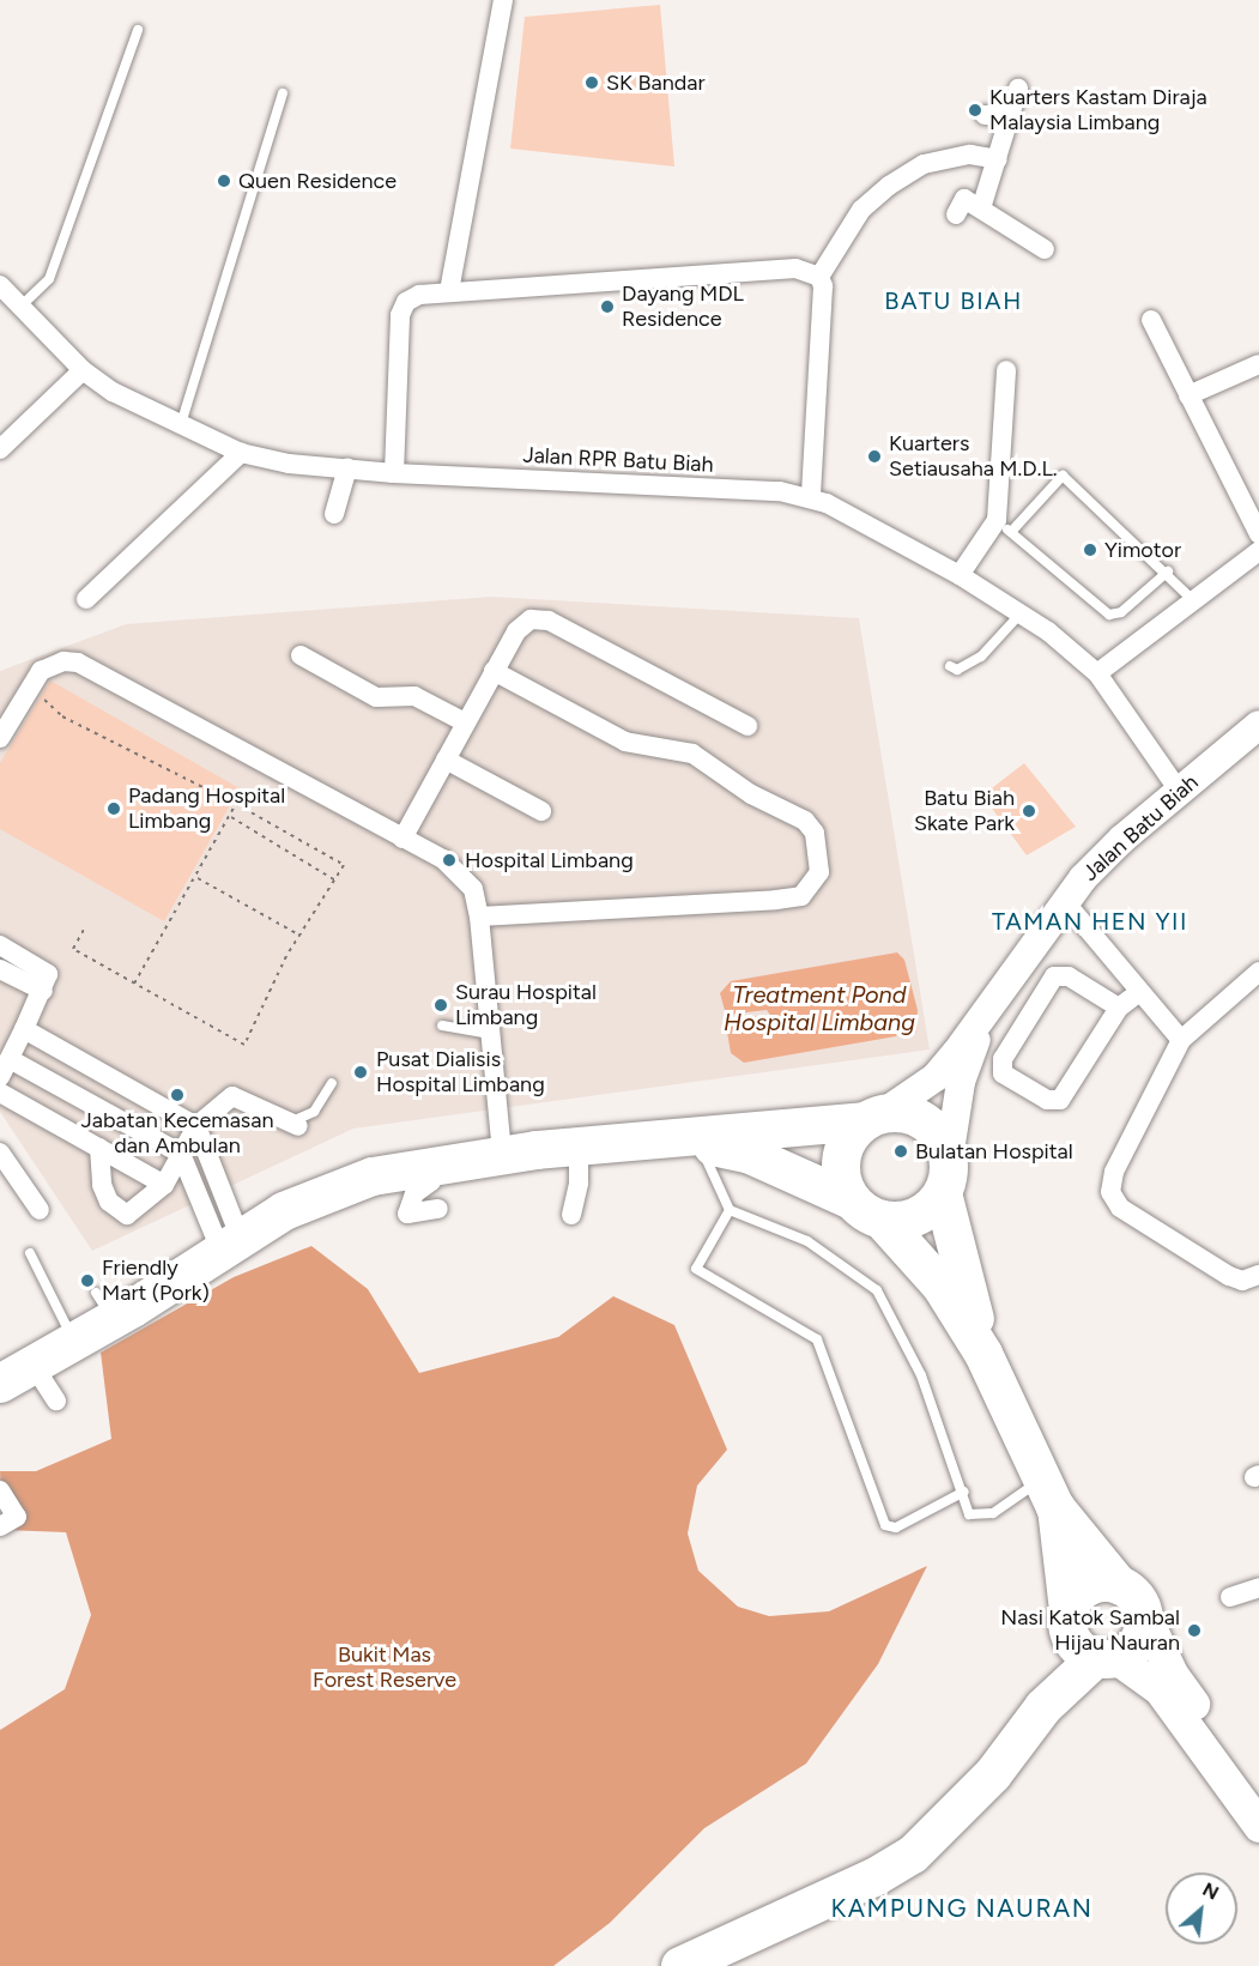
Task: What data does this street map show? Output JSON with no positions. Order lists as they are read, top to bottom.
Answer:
{
  "streets": {
    "main road": ["Jalan Batu Biah"],
    "street": ["Jalan RPR Batu Biah"]
  },
  "crossings": [
    ["Jalan RPR Batu Biah", "Jalan Batu Biah"]
  ],
  "districts": ["BATU BIAH", "TAMAN HEN YII", "KAMPUNG NAURAN"],
  "water": ["Treatment Pond Hospital Limbang"],
  "parks": ["Bukit Mas Forest Reserve"],
  "places": [
    "SK Bandar",
    "Kuarters Kastam Diraja Malaysia Limbang",
    "Quen Residence",
    "Dayang MDL Residence",
    "Kuarters Setiausaha M.D.L.",
    "Yimotor",
    "Padang Hospital Limbang",
    "Batu Biah Skate Park",
    "Hospital Limbang",
    "Surau Hospital Limbang",
    "Pusat Dialisis Hospital Limbang",
    "Jabatan Kecemasan dan Ambulan",
    "Bulatan Hospital",
    "Friendly Mart (Pork)",
    "Nasi Katok Sambal Hijau Nauran"
  ],
  "north": "top right"
}
